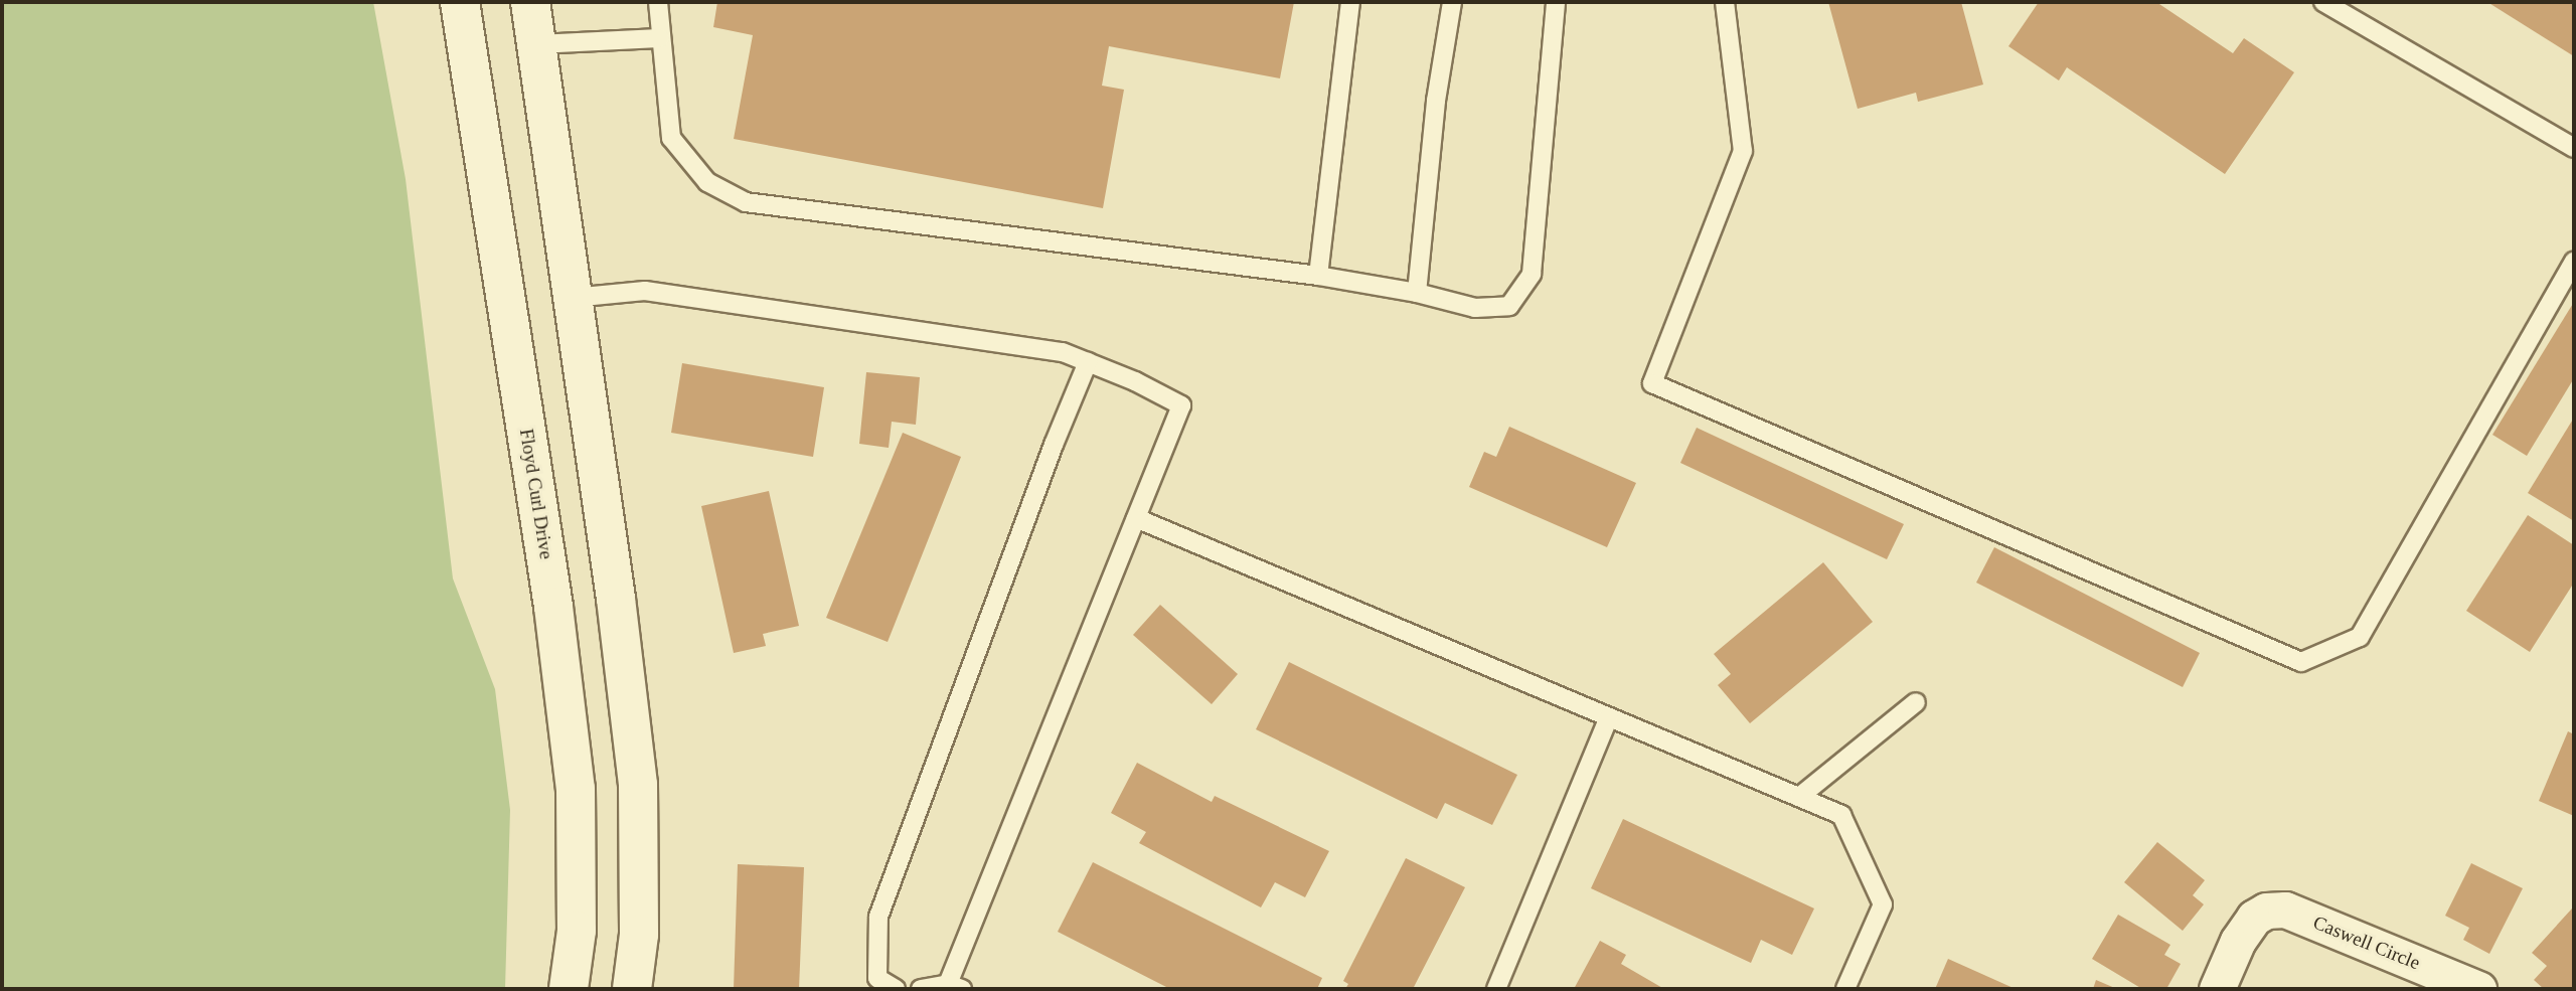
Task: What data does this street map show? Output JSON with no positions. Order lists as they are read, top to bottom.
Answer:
{
  "streets": {
    "street": ["Floyd Curl Drive", "Caswell Circle"]
  }
}
